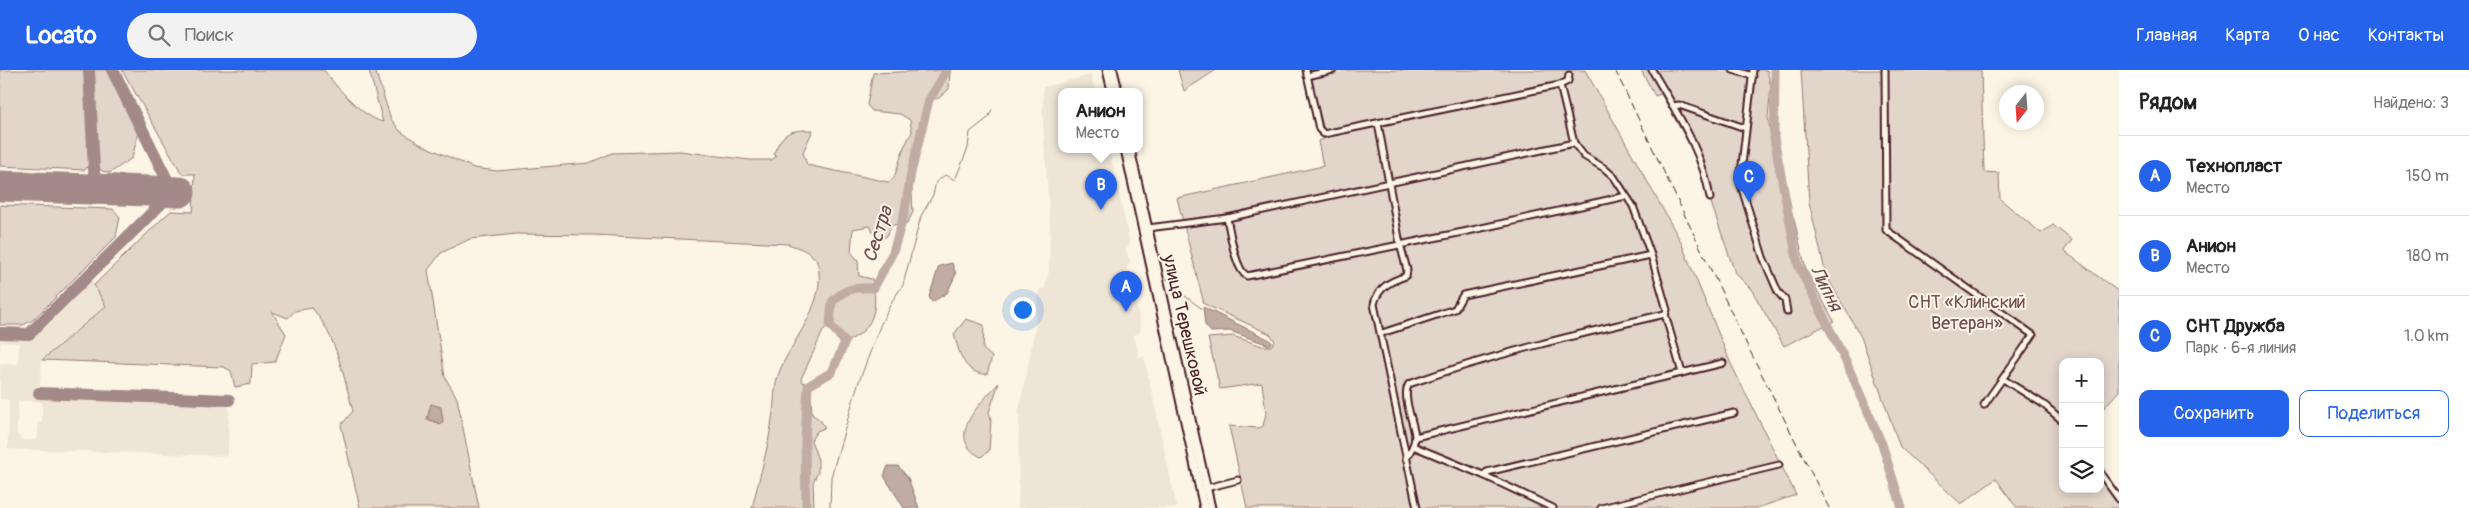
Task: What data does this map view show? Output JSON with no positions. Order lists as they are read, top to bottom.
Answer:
{
  "streets": {
    "highway": ["улица Терешковой"]
  },
  "water": ["Сестра", "Липня"],
  "parks": ["СНТ «Клинский Ветеран»"],
  "north": "bottom",
  "page": {
    "header": "Locato",
    "search": "Поиск",
    "nav": [
      "Главная",
      "Карта",
      "О нас",
      "Контакты"
    ],
    "heading": ["Рядом", "Найдено: 3"],
    "popup": ["Анион", "Место"],
    "list": [
      {
        "mark": "A",
        "name": "Технопласт",
        "note": "Место",
        "value": "150 m"
      },
      {
        "mark": "B",
        "name": "Анион",
        "note": "Место",
        "value": "180 m"
      },
      {
        "mark": "C",
        "name": "СНТ Дружба",
        "note": "Парк · 6-я линия",
        "value": "1.0 km"
      }
    ],
    "pins": ["C", "B", "A"],
    "map_buttons": ["+", "−"],
    "buttons": ["Сохранить", "Поделиться"]
  }
}
